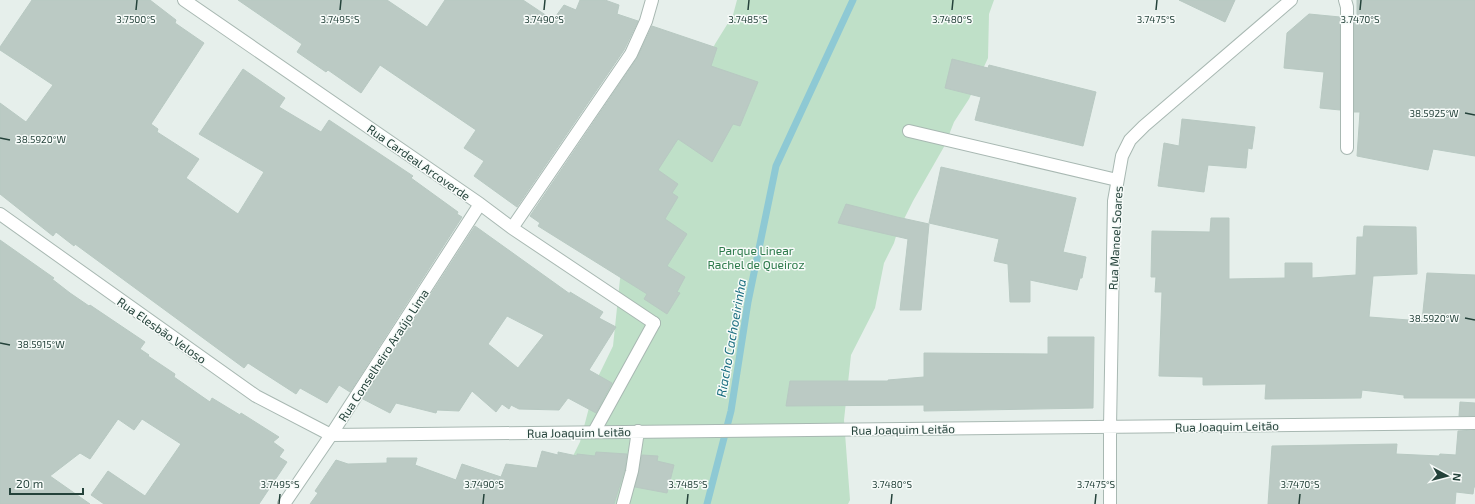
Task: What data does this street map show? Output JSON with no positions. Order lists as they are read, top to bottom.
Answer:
{
  "streets": {
    "street": [
      "Rua Cardeal Arcoverde",
      "Rua Manoel Soares",
      "Rua Elesbão Veloso",
      "Rua Conselheiro Araújo Lima",
      "Rua Joaquim Leitão"
    ]
  },
  "crossings": [
    ["Rua Cardeal Arcoverde", "Rua Conselheiro Araújo Lima"],
    ["Rua Cardeal Arcoverde", "Rua Joaquim Leitão"],
    ["Rua Manoel Soares", "Rua Joaquim Leitão"],
    ["Rua Elesbão Veloso", "Rua Conselheiro Araújo Lima"],
    ["Rua Elesbão Veloso", "Rua Joaquim Leitão"],
    ["Rua Conselheiro Araújo Lima", "Rua Joaquim Leitão"]
  ],
  "water": ["Riacho Cachoeirinha"],
  "parks": ["Parque Linear Rachel de Queiroz"],
  "scale_bar": "20 m",
  "north": "right",
  "coordinates": [
    "3.7500°S",
    "3.7495°S",
    "3.7490°S",
    "3.7485°S",
    "3.7480°S",
    "3.7475°S",
    "3.7470°S",
    "38.5925°W",
    "38.5920°W",
    "38.5915°W"
  ]
}
